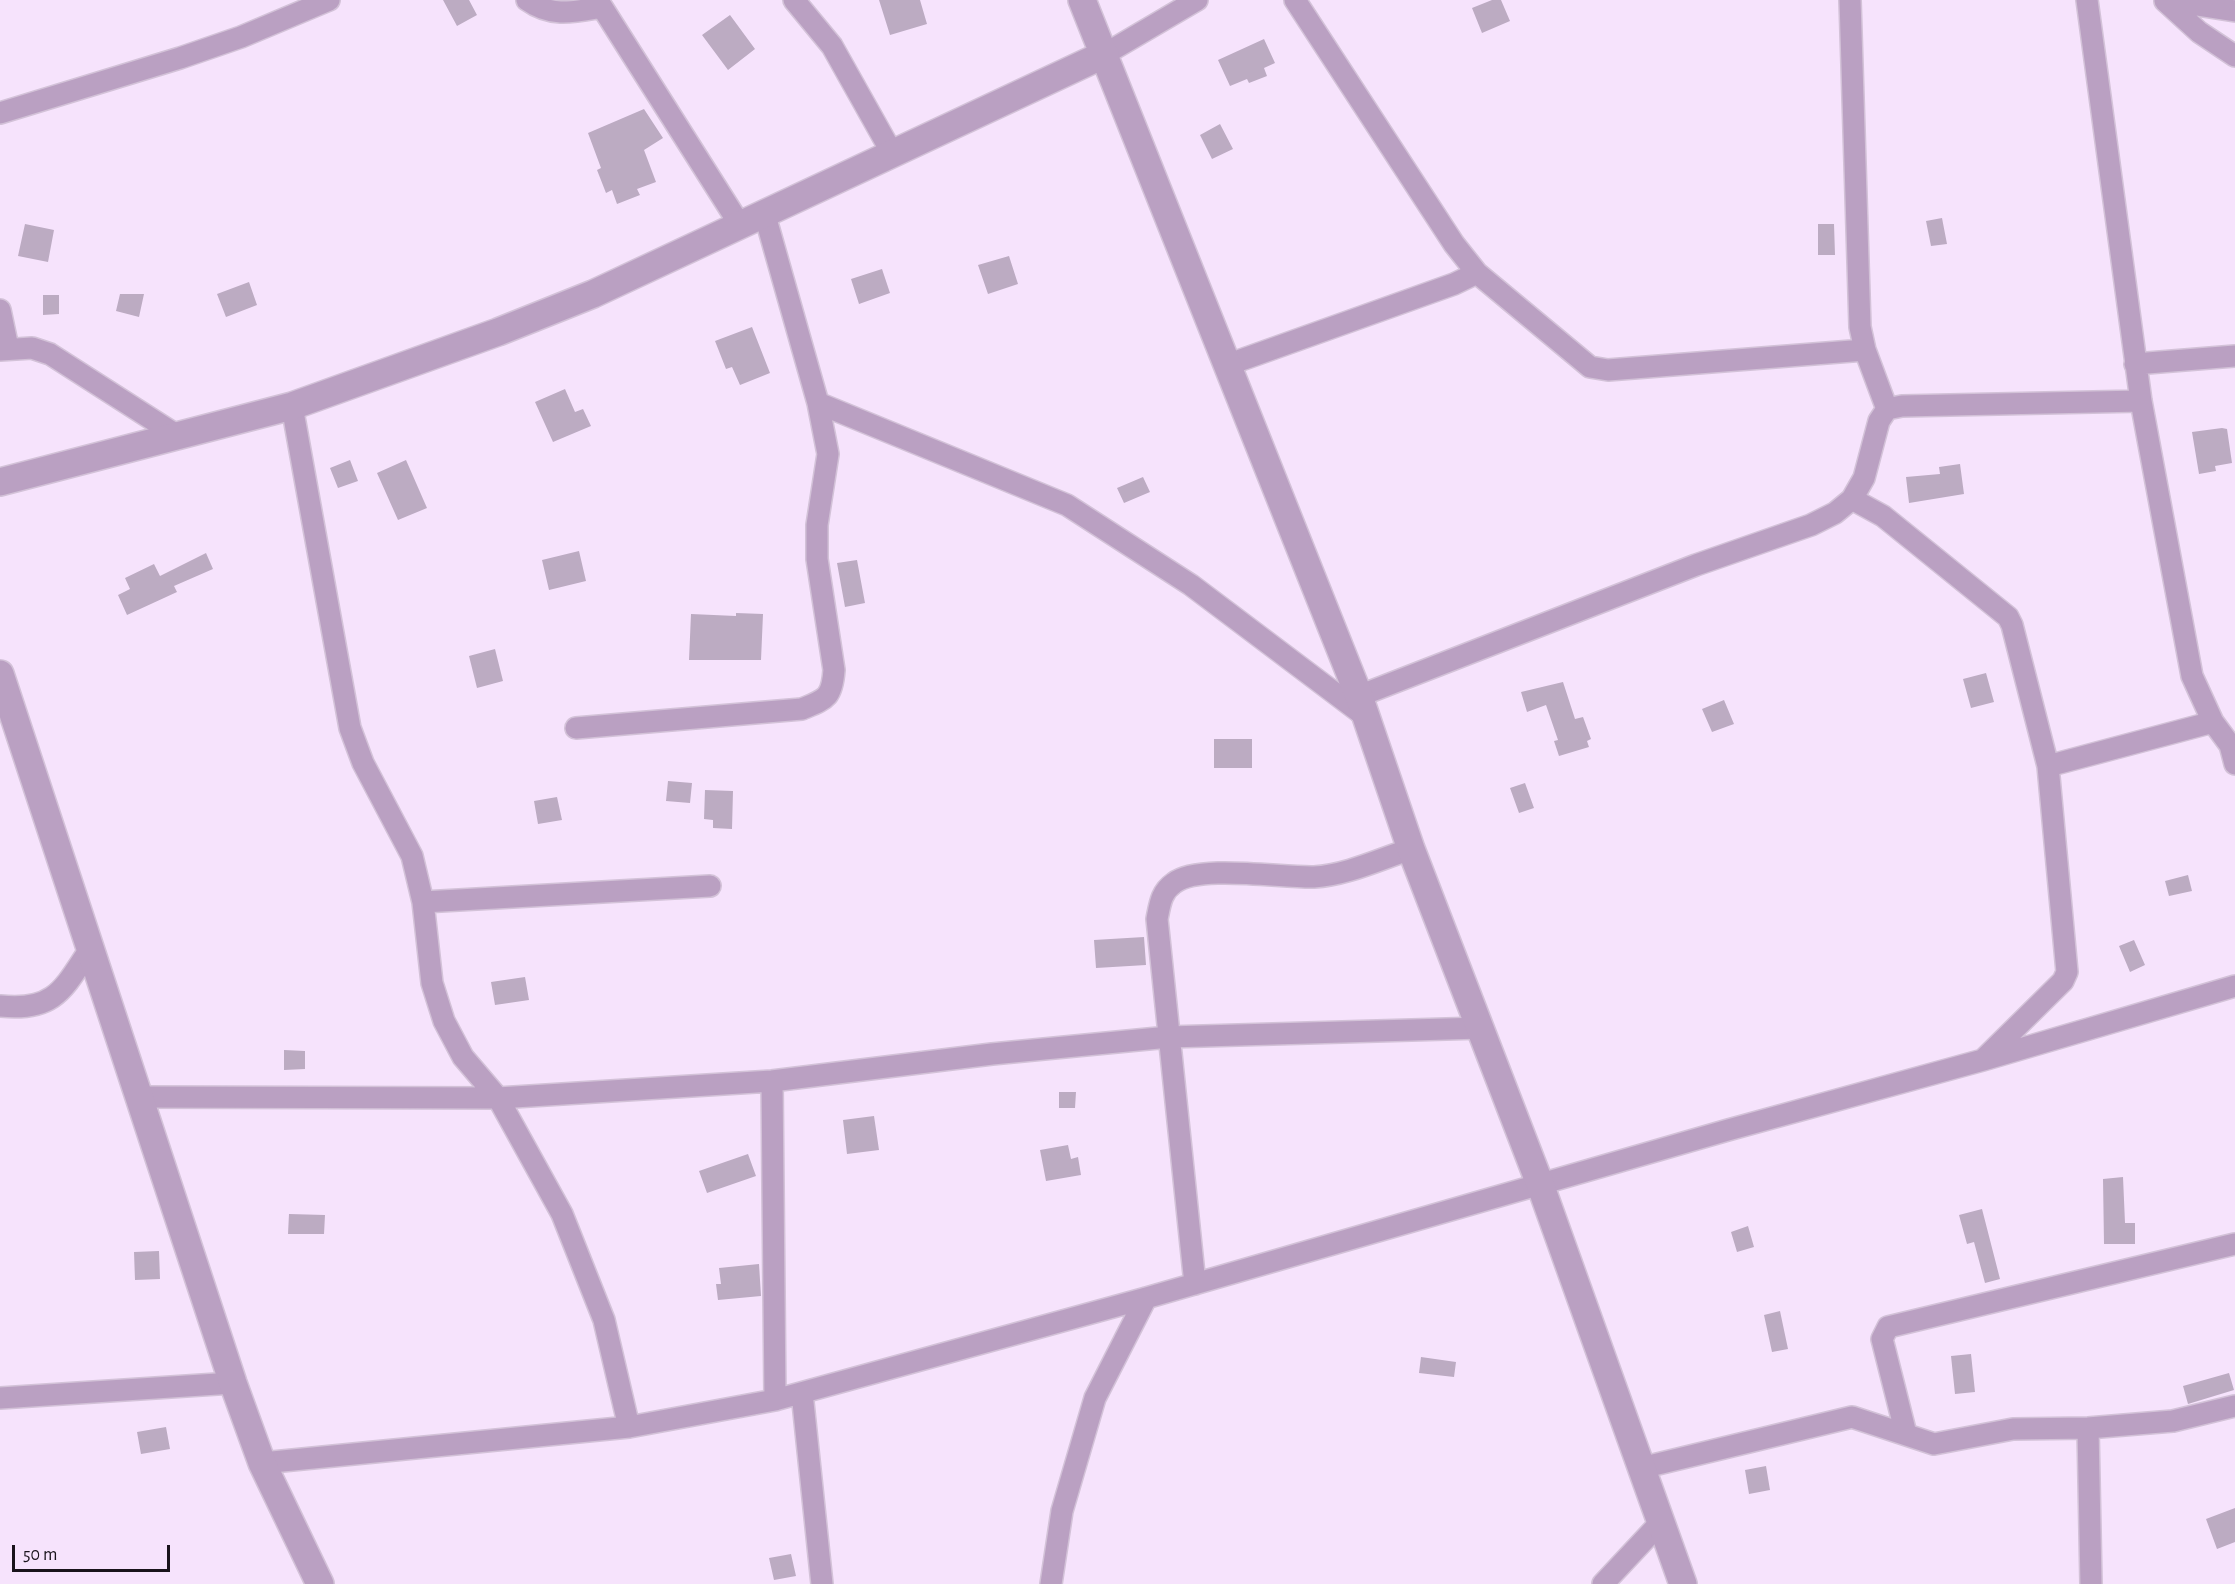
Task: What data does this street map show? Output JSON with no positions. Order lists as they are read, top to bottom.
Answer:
{
  "scale_bar": "50 m"
}
